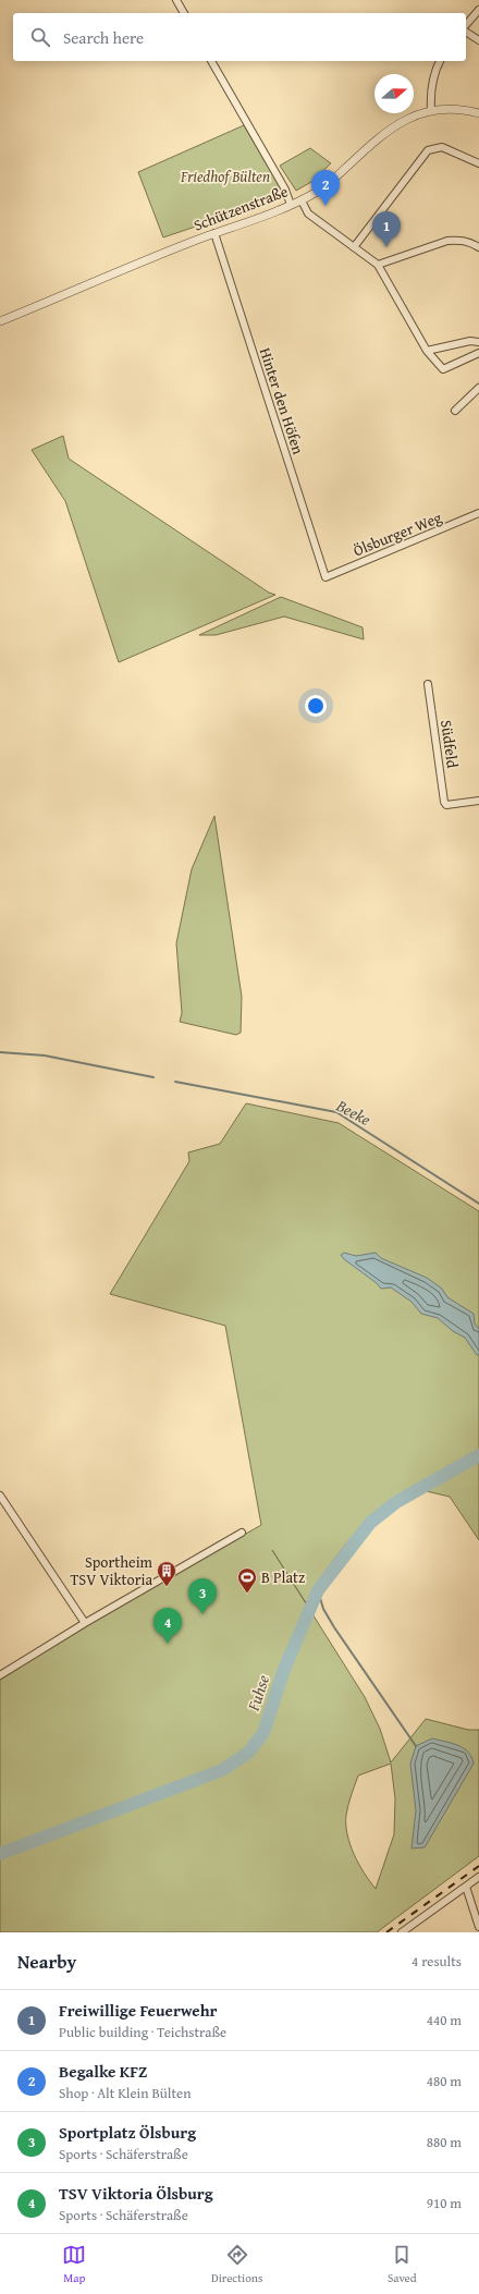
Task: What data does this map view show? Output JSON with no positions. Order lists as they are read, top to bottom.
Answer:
{
  "streets": {
    "street": [
      "Schützenstraße",
      "Hinter den Höfen",
      "Ölsburger Weg",
      "Südfeld"
    ]
  },
  "crossings": [
    ["Schützenstraße", "Hinter den Höfen"],
    ["Hinter den Höfen", "Ölsburger Weg"]
  ],
  "water": ["Beeke", "Fuhse"],
  "parks": ["Friedhof Bülten"],
  "places": {
    "building": ["Sportheim TSV Viktoria"],
    "sports": ["B Platz"]
  },
  "north": "right",
  "page": {
    "search": "Search here",
    "pins": [
      "2",
      "1",
      "3",
      "4"
    ],
    "heading": ["Nearby", "4 results"],
    "list": [
      {
        "mark": "1",
        "name": "Freiwillige Feuerwehr",
        "note": "Public building · Teichstraße",
        "value": "440 m"
      },
      {
        "mark": "2",
        "name": "Begalke KFZ",
        "note": "Shop · Alt Klein Bülten",
        "value": "480 m"
      },
      {
        "mark": "3",
        "name": "Sportplatz Ölsburg",
        "note": "Sports · Schäferstraße",
        "value": "880 m"
      },
      {
        "mark": "4",
        "name": "TSV Viktoria Ölsburg",
        "note": "Sports · Schäferstraße",
        "value": "910 m"
      }
    ],
    "nav": ["Map", "Directions", "Saved"]
  }
}
